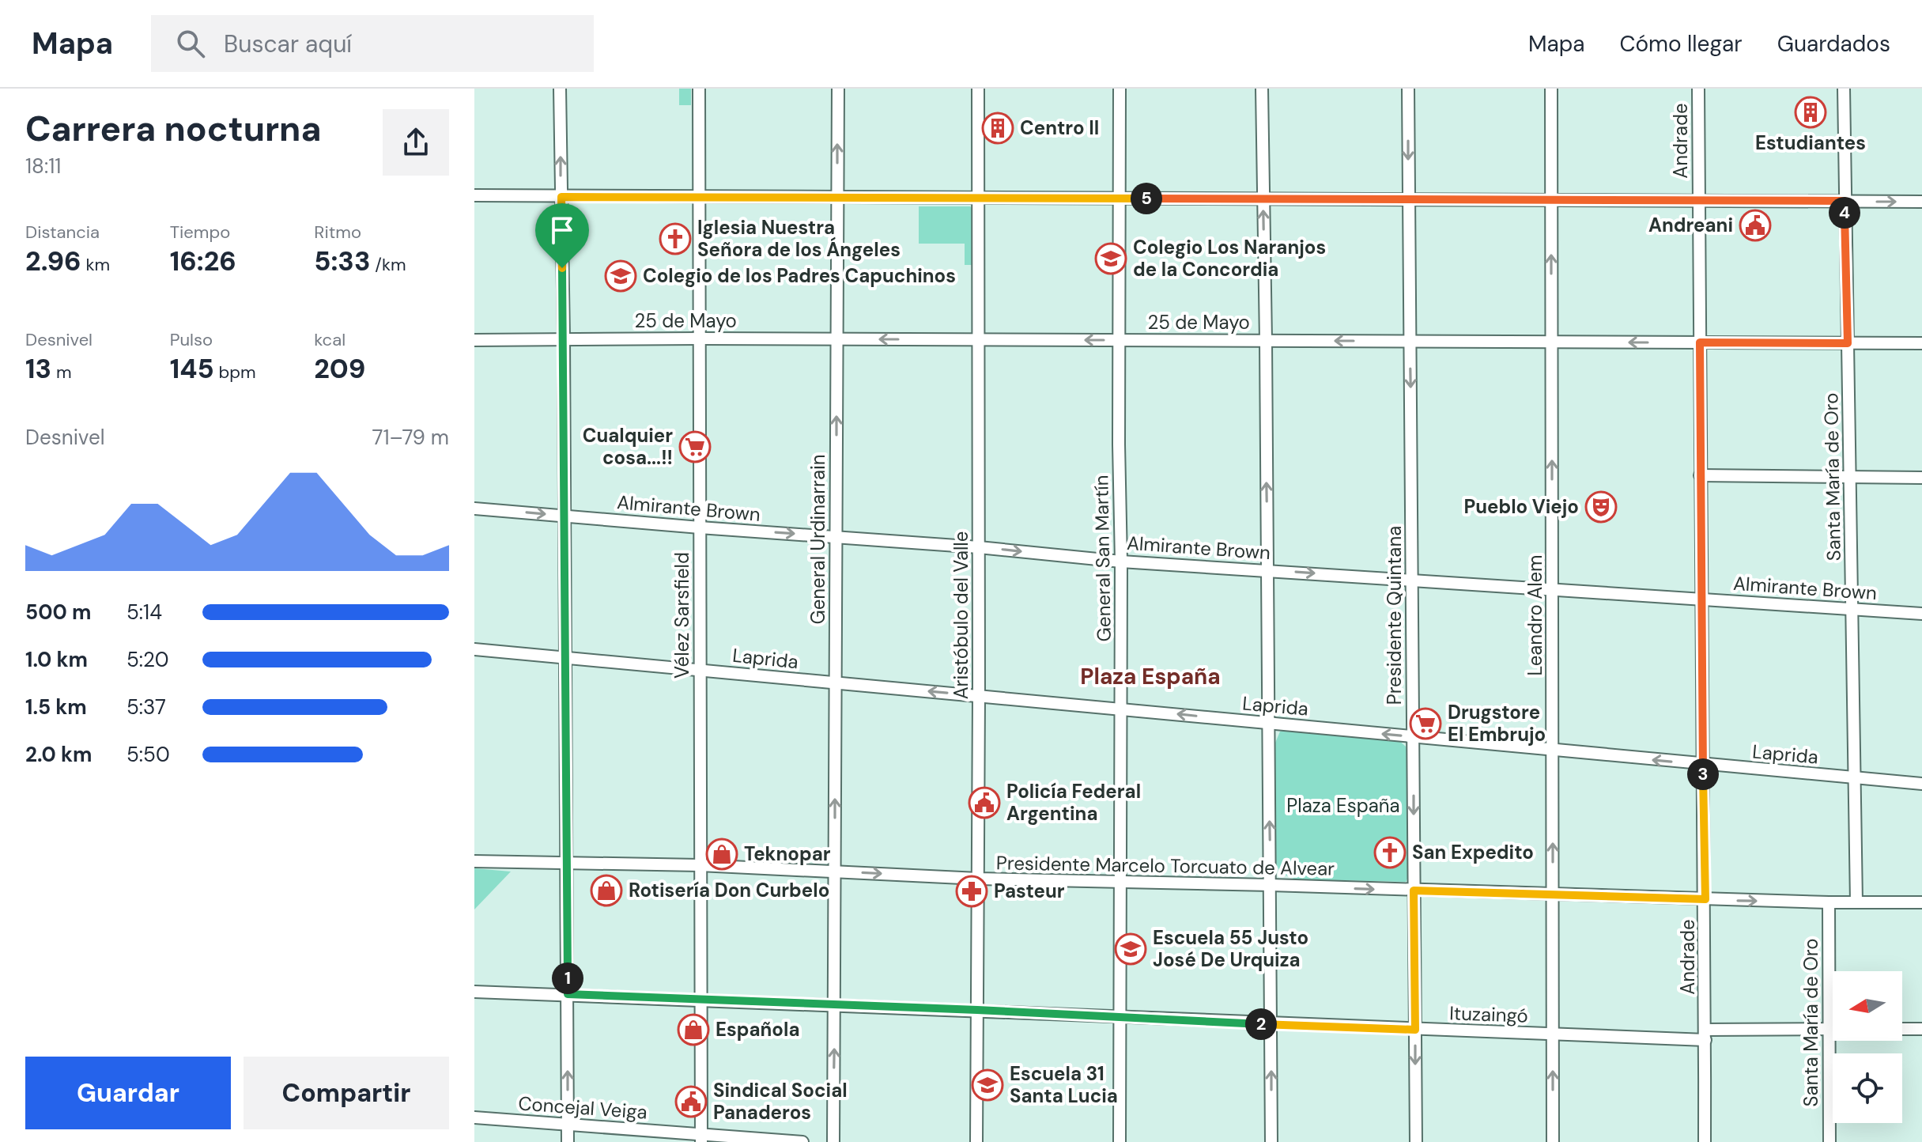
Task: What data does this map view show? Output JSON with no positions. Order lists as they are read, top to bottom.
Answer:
{
  "streets": {
    "street": [
      "Andrade",
      "25 de Mayo",
      "Santa María de Oro",
      "Almirante Brown",
      "General Urdinarrain",
      "General San Martín",
      "Vélez Sarsfield",
      "Aristóbulo del Valle",
      "Presidente Quintana",
      "Leandro Alem",
      "Laprida",
      "Presidente Marcelo Torcuato de Alvear",
      "Ituzaingó",
      "Concejal Veiga"
    ]
  },
  "crossings": [
    ["Andrade", "25 de Mayo"],
    ["Andrade", "Almirante Brown"],
    ["Andrade", "Laprida"],
    ["Andrade", "Presidente Marcelo Torcuato de Alvear"],
    ["Andrade", "Ituzaingó"],
    ["25 de Mayo", "Santa María de Oro"],
    ["25 de Mayo", "General Urdinarrain"],
    ["25 de Mayo", "General San Martín"],
    ["25 de Mayo", "Vélez Sarsfield"],
    ["25 de Mayo", "Aristóbulo del Valle"],
    ["25 de Mayo", "Presidente Quintana"],
    ["25 de Mayo", "Leandro Alem"],
    ["Santa María de Oro", "Almirante Brown"],
    ["Santa María de Oro", "Laprida"],
    ["Santa María de Oro", "Presidente Marcelo Torcuato de Alvear"],
    ["Santa María de Oro", "Ituzaingó"],
    ["Almirante Brown", "General Urdinarrain"],
    ["Almirante Brown", "General San Martín"],
    ["Almirante Brown", "Vélez Sarsfield"],
    ["Almirante Brown", "Aristóbulo del Valle"],
    ["Almirante Brown", "Presidente Quintana"],
    ["Almirante Brown", "Leandro Alem"],
    ["General Urdinarrain", "Laprida"],
    ["General Urdinarrain", "Presidente Marcelo Torcuato de Alvear"],
    ["General Urdinarrain", "Ituzaingó"],
    ["General San Martín", "Laprida"],
    ["General San Martín", "Presidente Marcelo Torcuato de Alvear"],
    ["General San Martín", "Ituzaingó"],
    ["Vélez Sarsfield", "Laprida"],
    ["Vélez Sarsfield", "Presidente Marcelo Torcuato de Alvear"],
    ["Vélez Sarsfield", "Ituzaingó"],
    ["Vélez Sarsfield", "Concejal Veiga"],
    ["Aristóbulo del Valle", "Laprida"],
    ["Aristóbulo del Valle", "Presidente Marcelo Torcuato de Alvear"],
    ["Aristóbulo del Valle", "Ituzaingó"],
    ["Presidente Quintana", "Laprida"],
    ["Presidente Quintana", "Presidente Marcelo Torcuato de Alvear"],
    ["Presidente Quintana", "Ituzaingó"],
    ["Leandro Alem", "Laprida"],
    ["Leandro Alem", "Presidente Marcelo Torcuato de Alvear"],
    ["Leandro Alem", "Ituzaingó"]
  ],
  "one_way": [
    "25 de Mayo",
    "Almirante Brown",
    "General Urdinarrain",
    "Presidente Quintana",
    "Leandro Alem",
    "Laprida"
  ],
  "districts": ["Plaza España"],
  "parks": ["Plaza España"],
  "places": {
    "building": ["Estudiantes", "Centro II"],
    "public building": ["Andreani", "Policía Federal Argentina", "Sindical Social Panaderos"],
    "church": ["Iglesia Nuestra Señora de los Ángeles", "San Expedito"],
    "school or university": [
      "Colegio Los Naranjos de la Concordia",
      "Colegio de los Padres Capuchinos",
      "Escuela 55 Justo José De Urquiza",
      "Escuela 31 Santa Lucia"
    ],
    "supermarket": ["Cualquier cosa...!!", "Drugstore El Embrujo"],
    "theatre": ["Pueblo Viejo"],
    "shop": ["Teknopar", "Rotisería Don Curbelo", "Española"],
    "pharmacy": ["Pasteur"]
  },
  "north": "left",
  "page": {
    "header": "Mapa",
    "search": "Buscar aquí",
    "nav": ["Mapa", "Cómo llegar", "Guardados"],
    "heading": ["Carrera nocturna", "18:11"],
    "pins": [
      "5",
      "4",
      "3",
      "1",
      "2"
    ],
    "stats": [
      ["Distancia", "2.96 km"],
      ["Tiempo", "16:26"],
      ["Ritmo", "5:33 /km"],
      ["Desnivel", "13 m"],
      ["Pulso", "145 bpm"],
      ["kcal", "209"]
    ],
    "chart": ["Desnivel", "71–79 m"],
    "list": [
      {
        "name": "500 m",
        "note": "5:14"
      },
      {
        "name": "1.0 km",
        "note": "5:20"
      },
      {
        "name": "1.5 km",
        "note": "5:37"
      },
      {
        "name": "2.0 km",
        "note": "5:50"
      }
    ],
    "buttons": ["Guardar", "Compartir"]
  }
}
